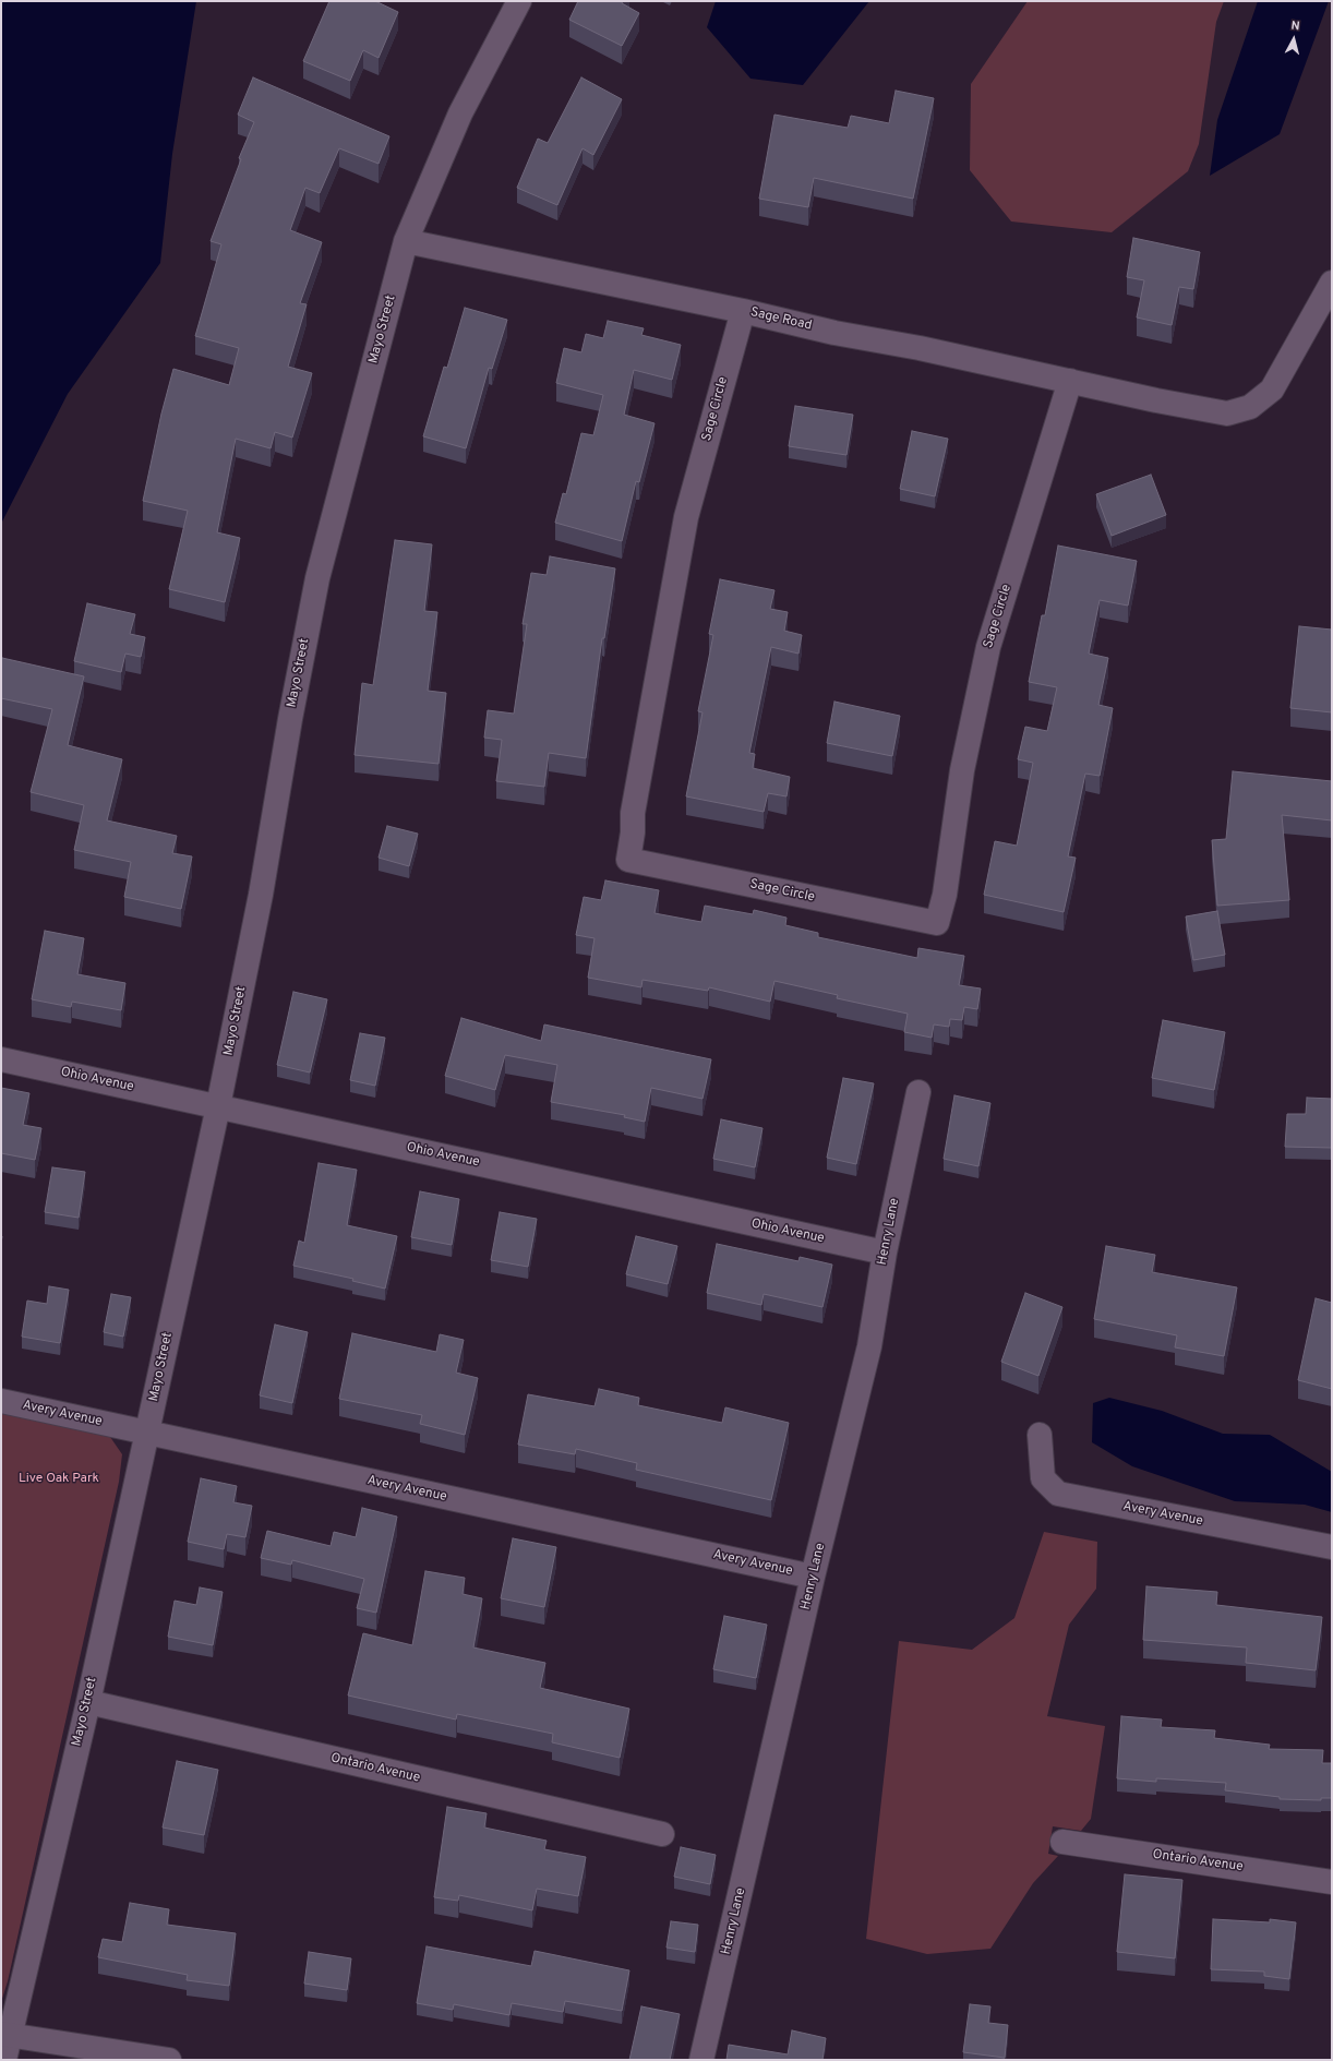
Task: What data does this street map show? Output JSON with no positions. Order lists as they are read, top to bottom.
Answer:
{
  "streets": {
    "street": [
      "Sage Road",
      "Mayo Street",
      "Sage Circle",
      "Ohio Avenue",
      "Henry Lane",
      "Avery Avenue",
      "Ontario Avenue"
    ]
  },
  "crossings": [
    ["Sage Road", "Mayo Street"],
    ["Sage Road", "Sage Circle"],
    ["Mayo Street", "Ohio Avenue"],
    ["Mayo Street", "Avery Avenue"],
    ["Mayo Street", "Ontario Avenue"],
    ["Ohio Avenue", "Henry Lane"],
    ["Henry Lane", "Avery Avenue"]
  ],
  "parks": ["Live Oak Park"],
  "north": "top"
}
